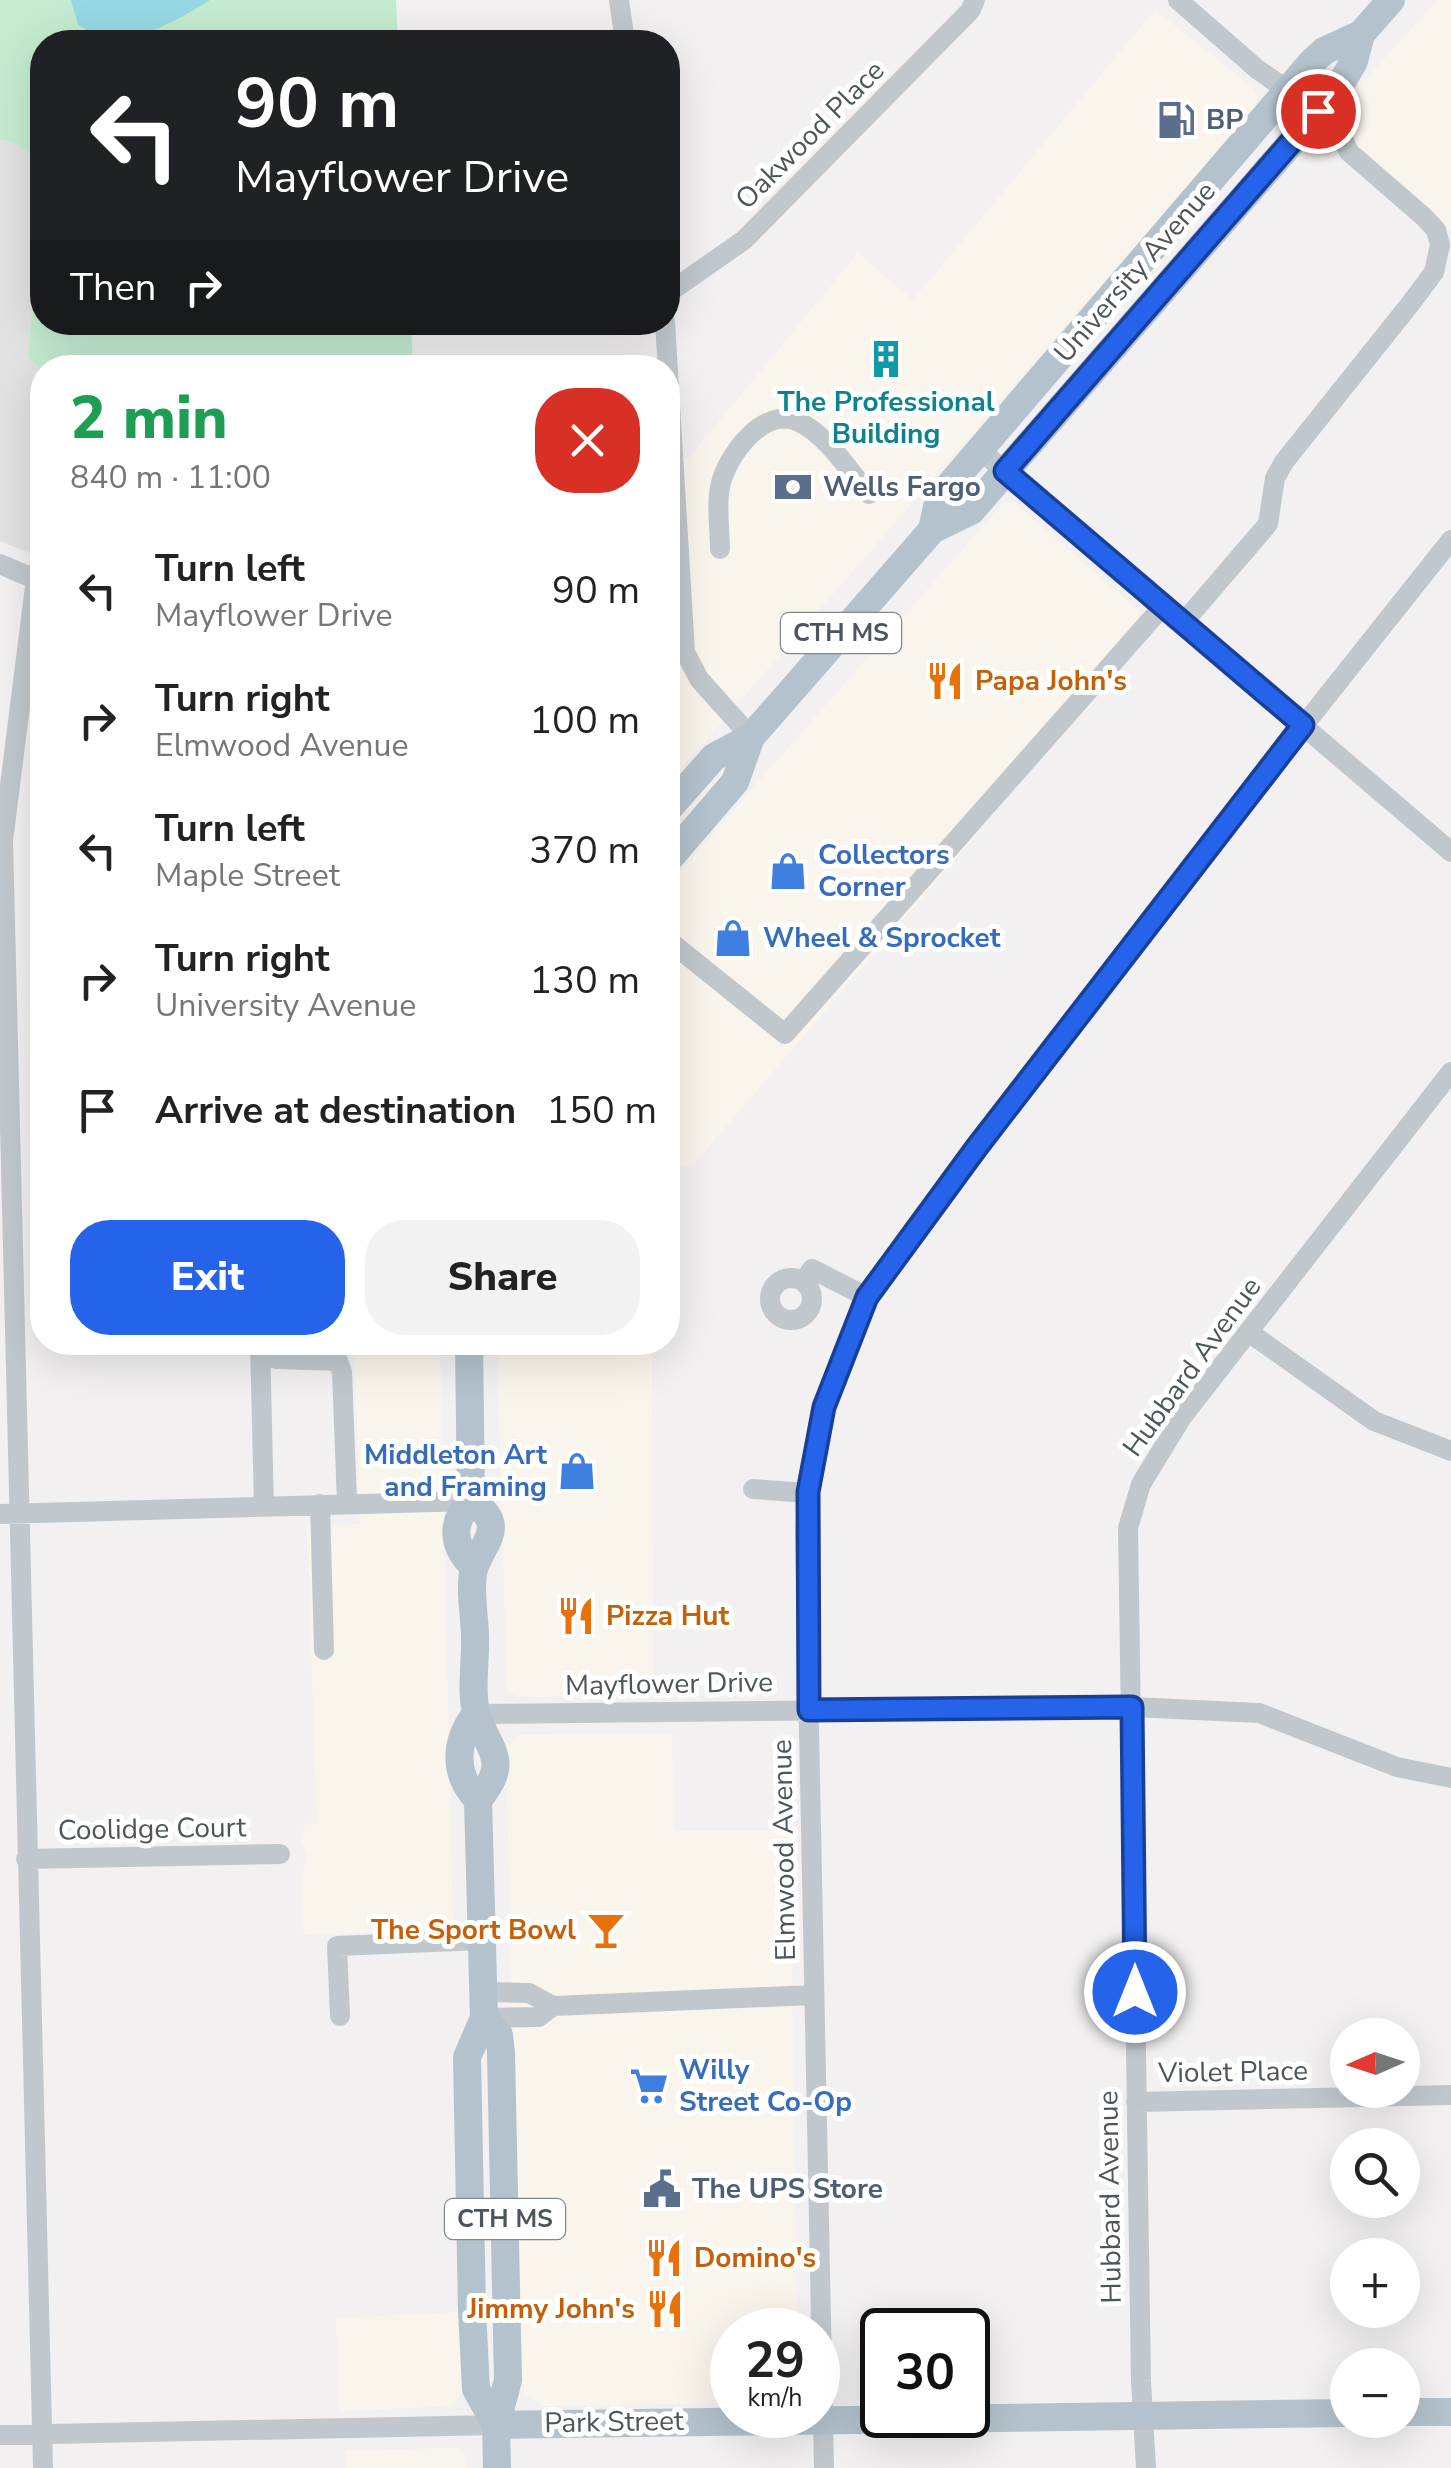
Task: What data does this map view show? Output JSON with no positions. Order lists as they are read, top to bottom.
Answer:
{
  "streets": {
    "main road": ["University Avenue", "CTH MS", "Park Street"],
    "street": [
      "Oakwood Place",
      "Hubbard Avenue",
      "Mayflower Drive",
      "Coolidge Court",
      "Elmwood Avenue",
      "Violet Place"
    ]
  },
  "crossings": [
    ["CTH MS", "Mayflower Drive"],
    ["CTH MS", "Park Street"],
    ["Hubbard Avenue", "Mayflower Drive"],
    ["Hubbard Avenue", "Violet Place"],
    ["Hubbard Avenue", "Park Street"],
    ["Mayflower Drive", "Elmwood Avenue"]
  ],
  "places": {
    "fuel station": ["BP"],
    "building": ["The Professional Building"],
    "bank": ["Wells Fargo"],
    "restaurant": [
      "Papa John's",
      "Pizza Hut",
      "Domino's",
      "Jimmy John's"
    ],
    "shop": ["Collectors Corner", "Wheel & Sprocket", "Middleton Art and Framing"],
    "bar": ["The Sport Bowl"],
    "supermarket": ["Willy Street Co-Op"],
    "public building": ["The UPS Store"]
  },
  "north": "left",
  "page": {
    "turn": ["90 m", "Mayflower Drive"],
    "then": "Then",
    "heading": ["2 min", "840 m · 11:00"],
    "list": [
      {
        "name": "Turn left",
        "note": "Mayflower Drive",
        "value": "90 m"
      },
      {
        "name": "Turn right",
        "note": "Elmwood Avenue",
        "value": "100 m"
      },
      {
        "name": "Turn left",
        "note": "Maple Street",
        "value": "370 m"
      },
      {
        "name": "Turn right",
        "note": "University Avenue",
        "value": "130 m"
      },
      {
        "name": "Arrive at destination",
        "value": "150 m"
      }
    ],
    "buttons": ["Exit", "Share"],
    "map_buttons": ["+", "−"],
    "speed": "29 km/h",
    "limit": "30"
  }
}
